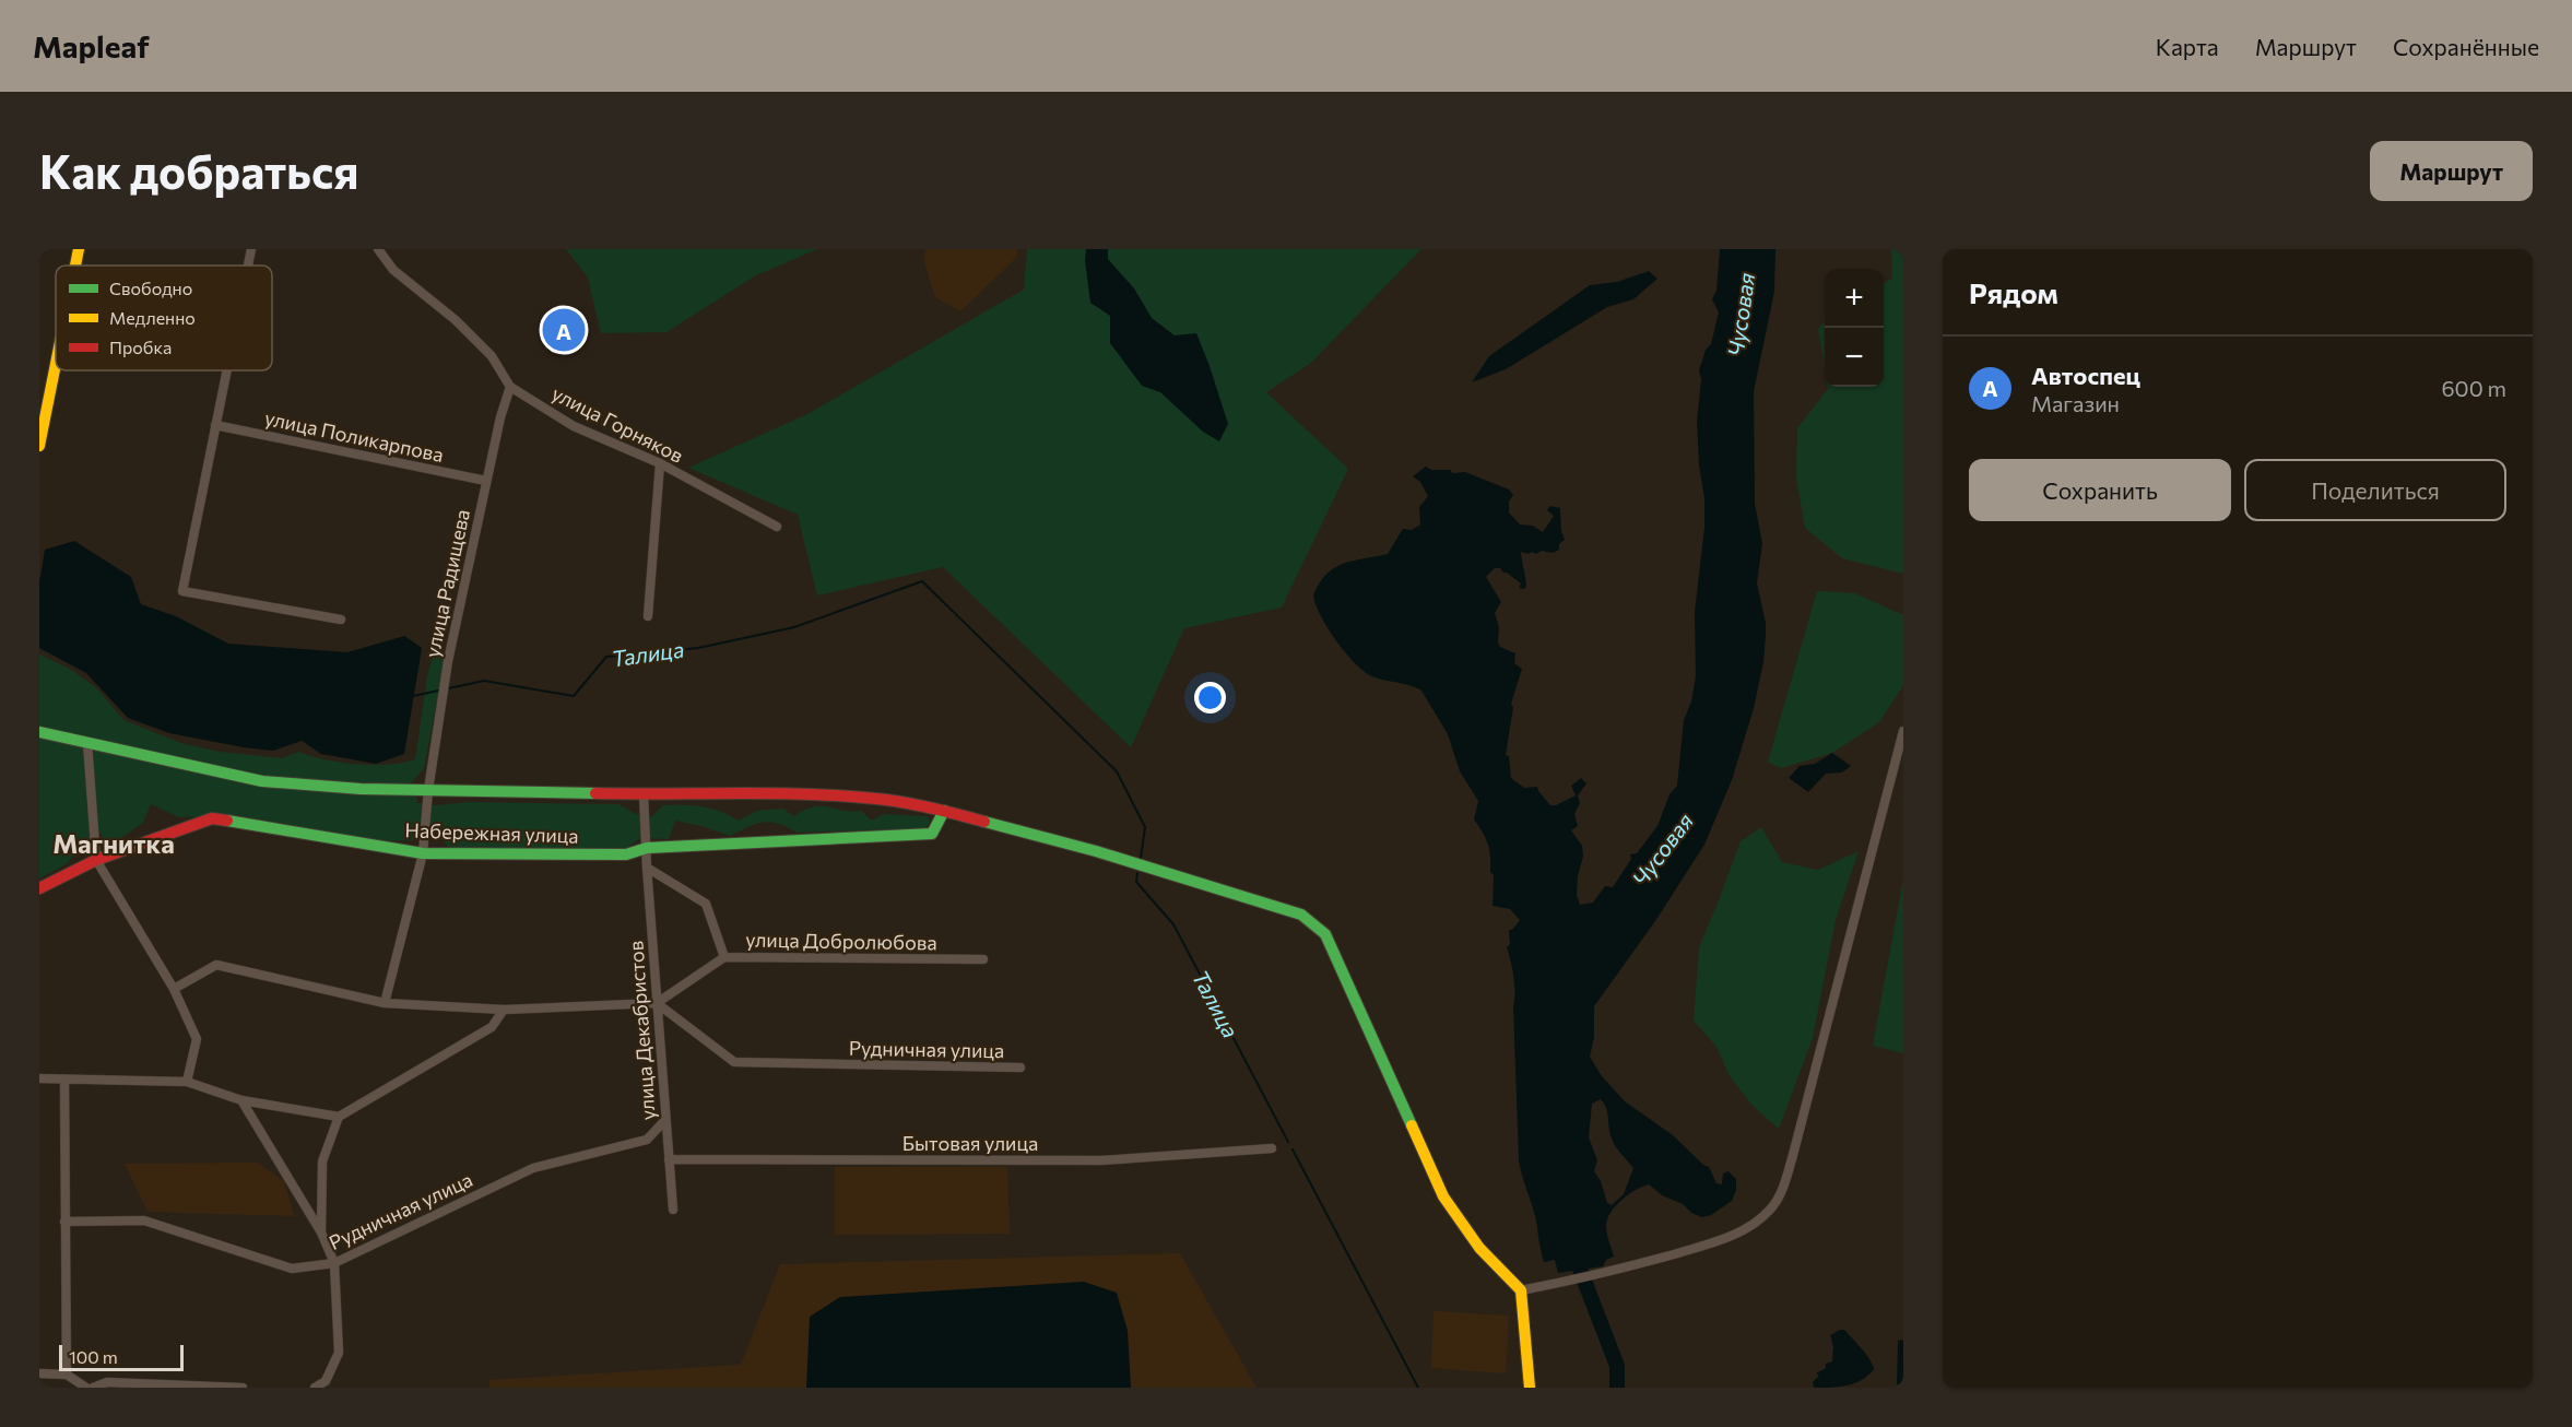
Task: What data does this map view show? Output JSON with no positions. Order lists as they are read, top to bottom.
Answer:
{
  "streets": {
    "street": [
      "улица Горняков",
      "улица Поликарпова",
      "улица Радищева",
      "Набережная улица",
      "улица Добролюбова",
      "улица Декабристов",
      "Рудничная улица",
      "Бытовая улица"
    ]
  },
  "crossings": [
    ["улица Горняков", "улица Радищева"],
    ["улица Поликарпова", "улица Радищева"],
    ["улица Радищева", "Набережная улица"],
    ["Набережная улица", "улица Декабристов"],
    ["улица Добролюбова", "улица Декабристов"],
    ["улица Добролюбова", "Рудничная улица"],
    ["улица Декабристов", "Рудничная улица"],
    ["улица Декабристов", "Бытовая улица"]
  ],
  "districts": ["Магнитка"],
  "water": ["Чусовая", "Талица"],
  "legend": ["Свободно", "Медленно", "Пробка"],
  "scale_bar": "100 m",
  "page": {
    "header": "Mapleaf",
    "nav": ["Карта", "Маршрут", "Сохранённые"],
    "buttons": [
      "Маршрут",
      ["Сохранить", "Поделиться"]
    ],
    "title": "Как добраться",
    "heading": "Рядом",
    "map_buttons": ["+", "−"],
    "pins": "A",
    "list": [
      {
        "mark": "A",
        "name": "Автоспец",
        "note": "Магазин",
        "value": "600 m"
      }
    ],
    "scale": "100 m"
  }
}
